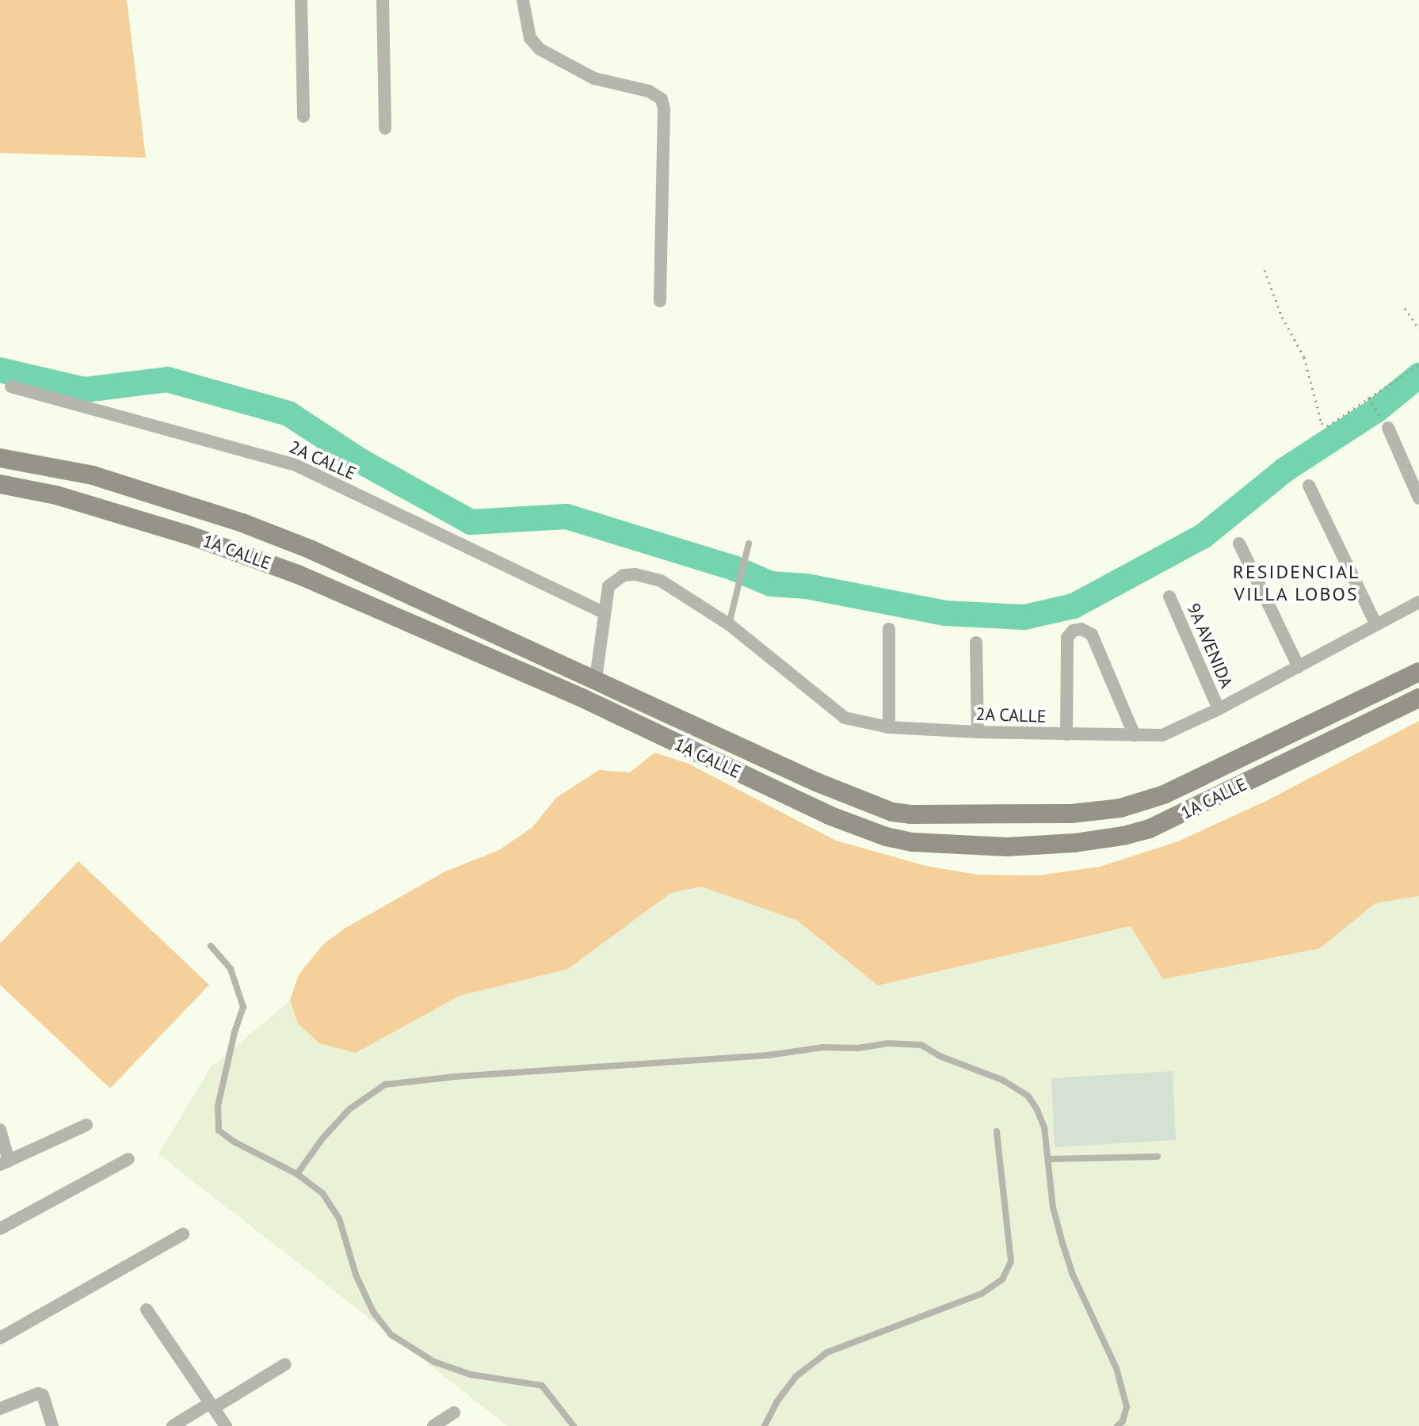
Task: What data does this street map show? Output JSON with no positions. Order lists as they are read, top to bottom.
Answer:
{
  "streets": {
    "main road": ["1A CALLE"],
    "street": ["2A CALLE", "9A AVENIDA"]
  },
  "crossings": [
    ["2A CALLE", "9A AVENIDA"]
  ],
  "districts": ["RESIDENCIAL VILLA LOBOS"]
}
